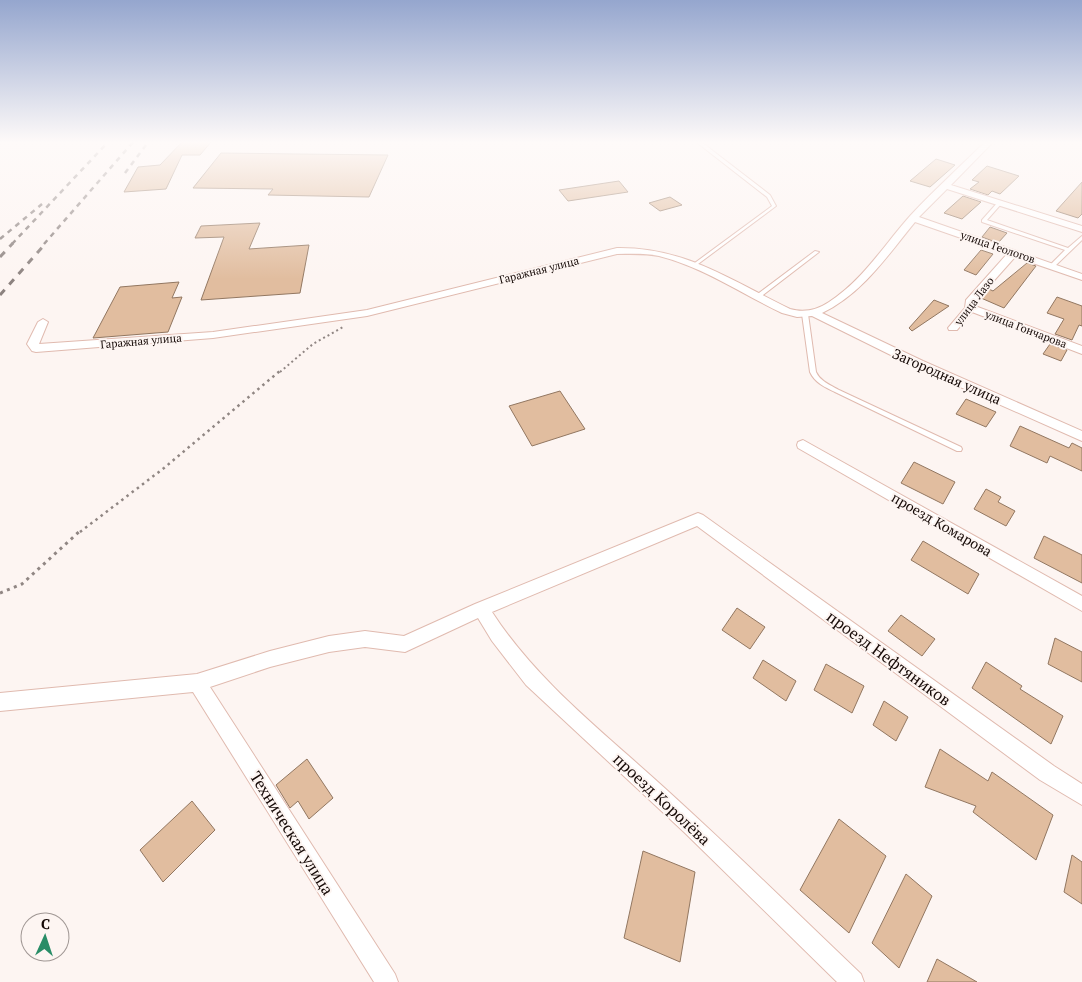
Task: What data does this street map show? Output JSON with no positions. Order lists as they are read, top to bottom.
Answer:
{
  "streets": {
    "street": [
      "улица Геологов",
      "Гаражная улица",
      "улица Лазо",
      "улица Гончарова",
      "Загородная улица",
      "проезд Комарова",
      "проезд Нефтяников",
      "проезд Королёва",
      "Техническая улица"
    ]
  },
  "crossings": [
    ["улица Геологов", "улица Лазо"],
    ["Гаражная улица", "Загородная улица"],
    ["улица Лазо", "улица Гончарова"],
    ["проезд Нефтяников", "проезд Королёва"]
  ],
  "north": "top"
}
